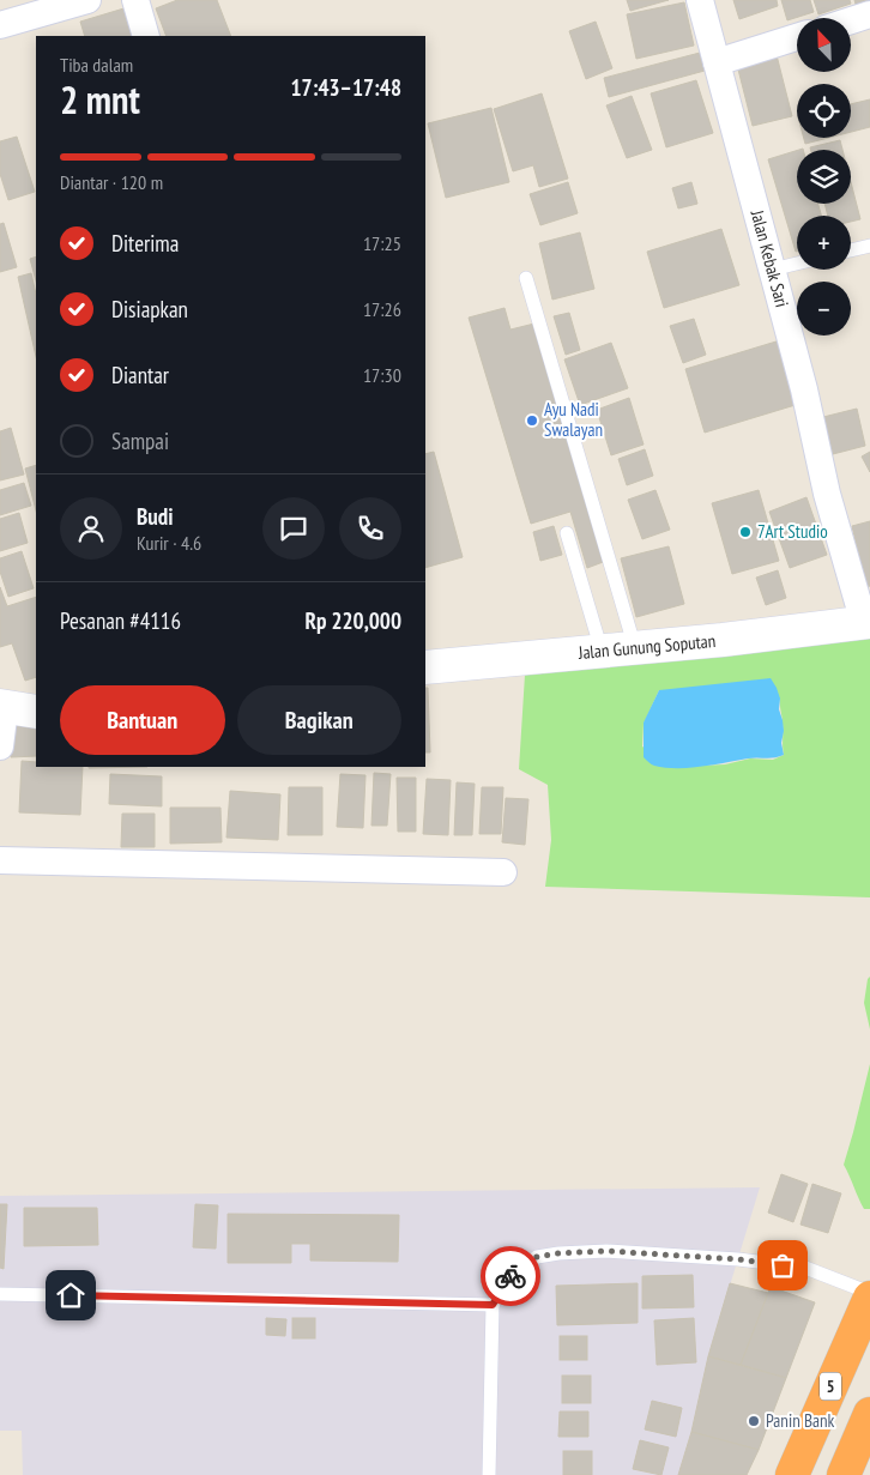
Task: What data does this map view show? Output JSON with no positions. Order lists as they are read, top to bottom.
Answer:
{
  "streets": {
    "highway": ["5"],
    "main road": ["Jalan Gunung Soputan"],
    "street": ["Jalan Kebak Sari"]
  },
  "crossings": [
    ["Jalan Kebak Sari", "Jalan Gunung Soputan"]
  ],
  "places": ["Ayu Nadi Swalayan", "7Art Studio", "Panin Bank"],
  "north": "top left",
  "page": {
    "map_buttons": ["+", "−"],
    "heading": ["2 mnt", "Tiba dalam", "17:43–17:48"],
    "panel": [
      "Budi",
      "Kurir · 4.6",
      "Pesanan #4116",
      "Rp 220,000"
    ],
    "bar": "Diantar · 120 m",
    "list": [
      ["Diterima", "17:25"],
      ["Disiapkan", "17:26"],
      ["Diantar", "17:30"],
      "Sampai"
    ],
    "buttons": ["Bantuan", "Bagikan"]
  }
}
